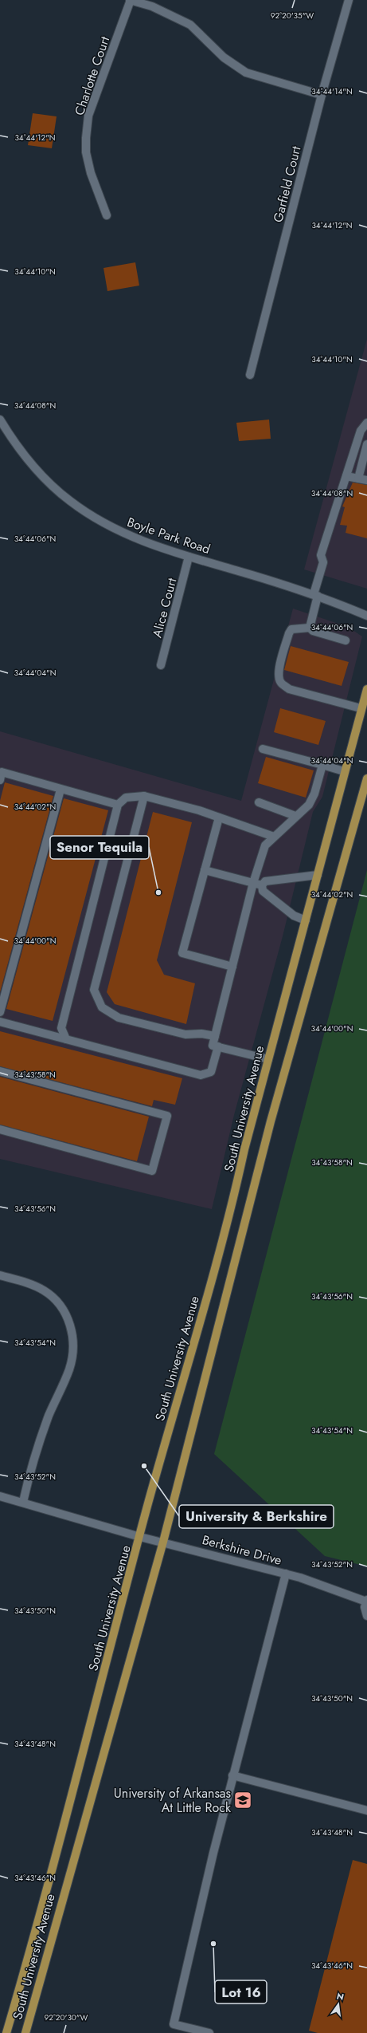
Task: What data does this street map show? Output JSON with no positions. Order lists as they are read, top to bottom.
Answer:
{
  "streets": {
    "main road": ["South University Avenue"],
    "street": [
      "Charlotte Court",
      "Garfield Court",
      "Boyle Park Road",
      "Alice Court",
      "Berkshire Drive"
    ]
  },
  "crossings": [
    ["Boyle Park Road", "Alice Court"],
    ["South University Avenue", "Berkshire Drive"]
  ],
  "places": {
    "other": ["Senor Tequila", "University & Berkshire", "Lot 16"],
    "school or university": ["University of Arkansas At Little Rock"]
  },
  "north": "top",
  "coordinates": [
    "92°20'35\"W",
    "34°44'14\"N",
    "34°44'12\"N",
    "34°44'10\"N",
    "34°44'08\"N",
    "34°44'06\"N",
    "34°44'04\"N",
    "34°44'02\"N",
    "34°44'00\"N",
    "34°43'58\"N",
    "34°43'56\"N",
    "34°43'54\"N",
    "34°43'52\"N",
    "34°43'50\"N",
    "34°43'48\"N",
    "34°43'46\"N",
    "92°20'30\"W"
  ]
}
